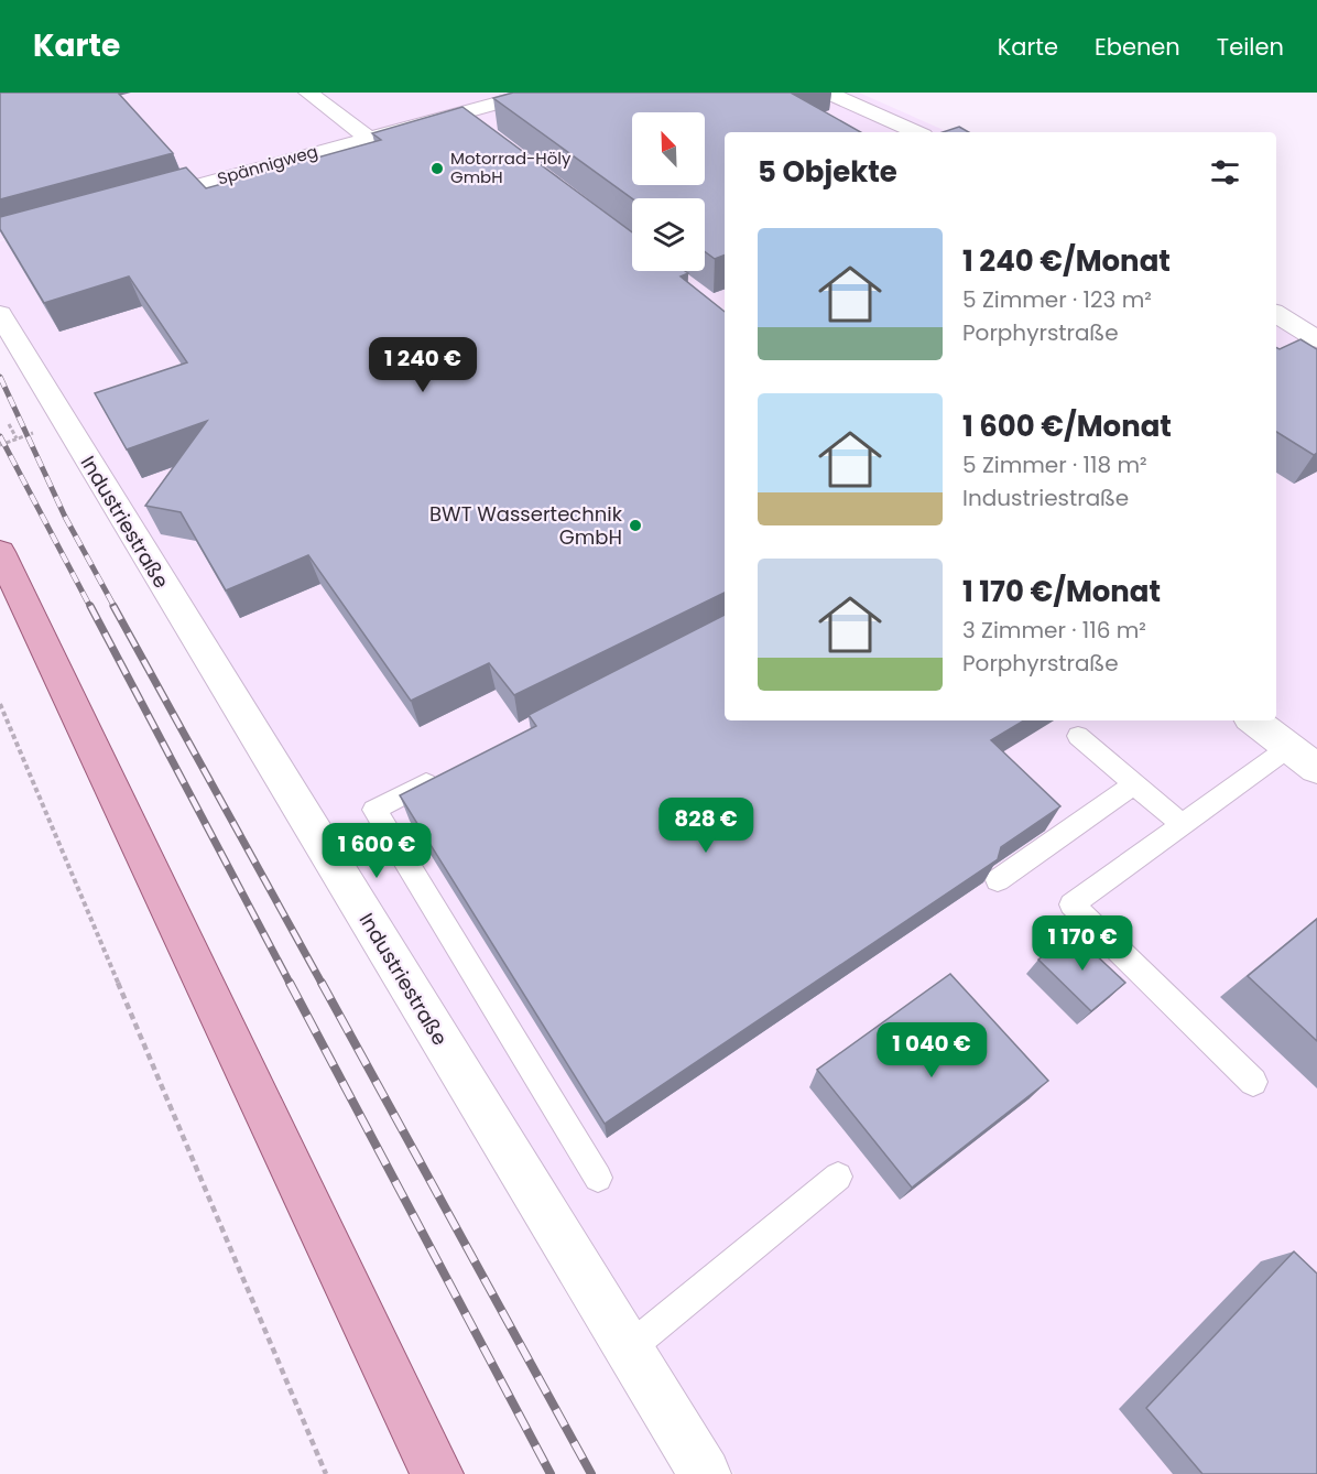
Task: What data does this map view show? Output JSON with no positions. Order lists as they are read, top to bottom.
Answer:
{
  "streets": {
    "street": ["Spännigweg", "Industriestraße"]
  },
  "places": ["Motorrad-Höly GmbH", "BWT Wassertechnik GmbH"],
  "north": "top left",
  "page": {
    "header": "Karte",
    "nav": ["Karte", "Ebenen", "Teilen"],
    "heading": "5 Objekte",
    "list": [
      {
        "name": "1 240 €/Monat",
        "note": "5 Zimmer · 123 m² · Porphyrstraße"
      },
      {
        "name": "1 600 €/Monat",
        "note": "5 Zimmer · 118 m² · Industriestraße"
      },
      {
        "name": "1 170 €/Monat",
        "note": "3 Zimmer · 116 m² · Porphyrstraße"
      }
    ],
    "price": [
      "1 240 €",
      "828 €",
      "1 600 €",
      "1 170 €",
      "1 040 €"
    ]
  }
}
